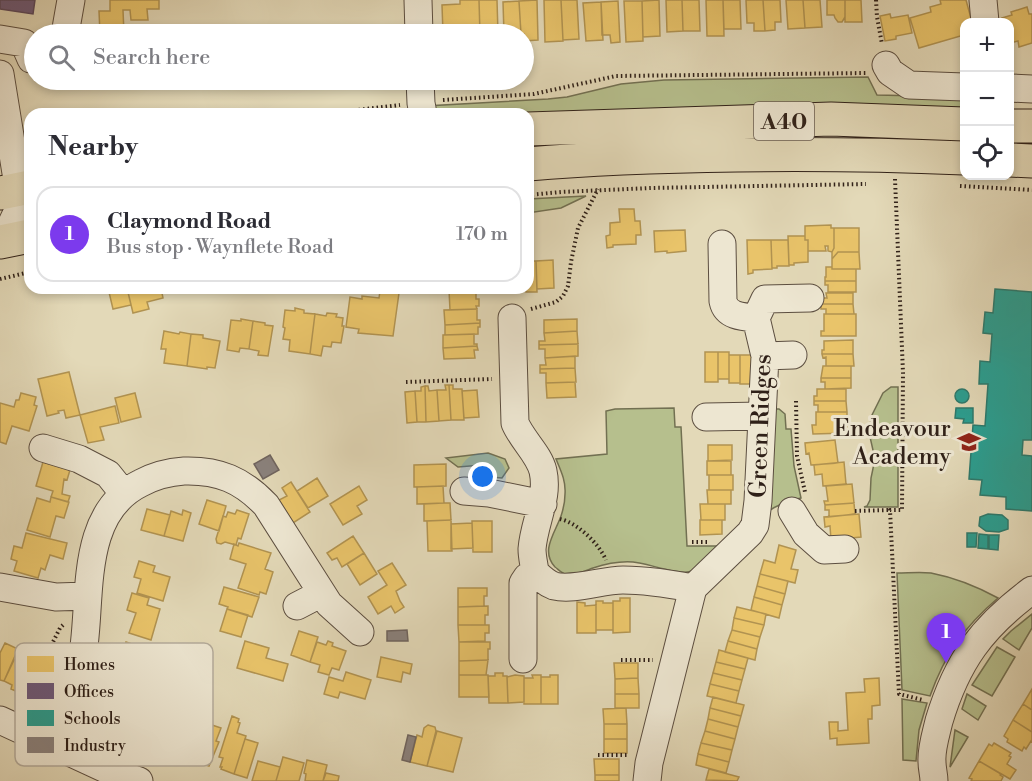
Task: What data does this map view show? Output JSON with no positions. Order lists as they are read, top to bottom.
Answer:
{
  "streets": {
    "highway": ["A40"],
    "street": ["Green Ridges"]
  },
  "places": {
    "school or university": ["Endeavour Academy"]
  },
  "legend": [
    "Homes",
    "Offices",
    "Schools",
    "Industry"
  ],
  "page": {
    "map_buttons": ["+", "−"],
    "search": "Search here",
    "heading": "Nearby",
    "list": [
      {
        "mark": "1",
        "name": "Claymond Road",
        "note": "Bus stop · Waynflete Road",
        "value": "170 m"
      }
    ],
    "pins": "1"
  }
}
